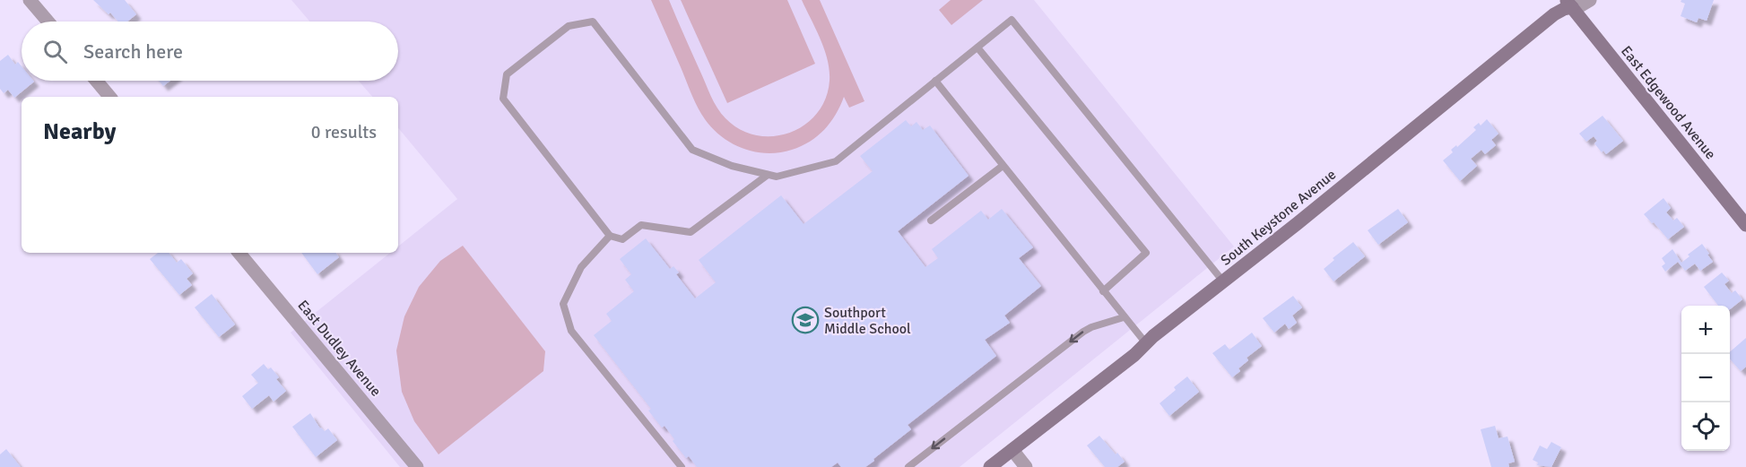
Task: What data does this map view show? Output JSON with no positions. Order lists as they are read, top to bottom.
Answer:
{
  "streets": {
    "main road": ["East Edgewood Avenue", "South Keystone Avenue"],
    "street": ["East Dudley Avenue"]
  },
  "crossings": [
    ["East Edgewood Avenue", "South Keystone Avenue"]
  ],
  "places": {
    "school or university": ["Southport Middle School"]
  },
  "page": {
    "search": "Search here",
    "heading": ["Nearby", "0 results"],
    "map_buttons": ["+", "−"]
  }
}
